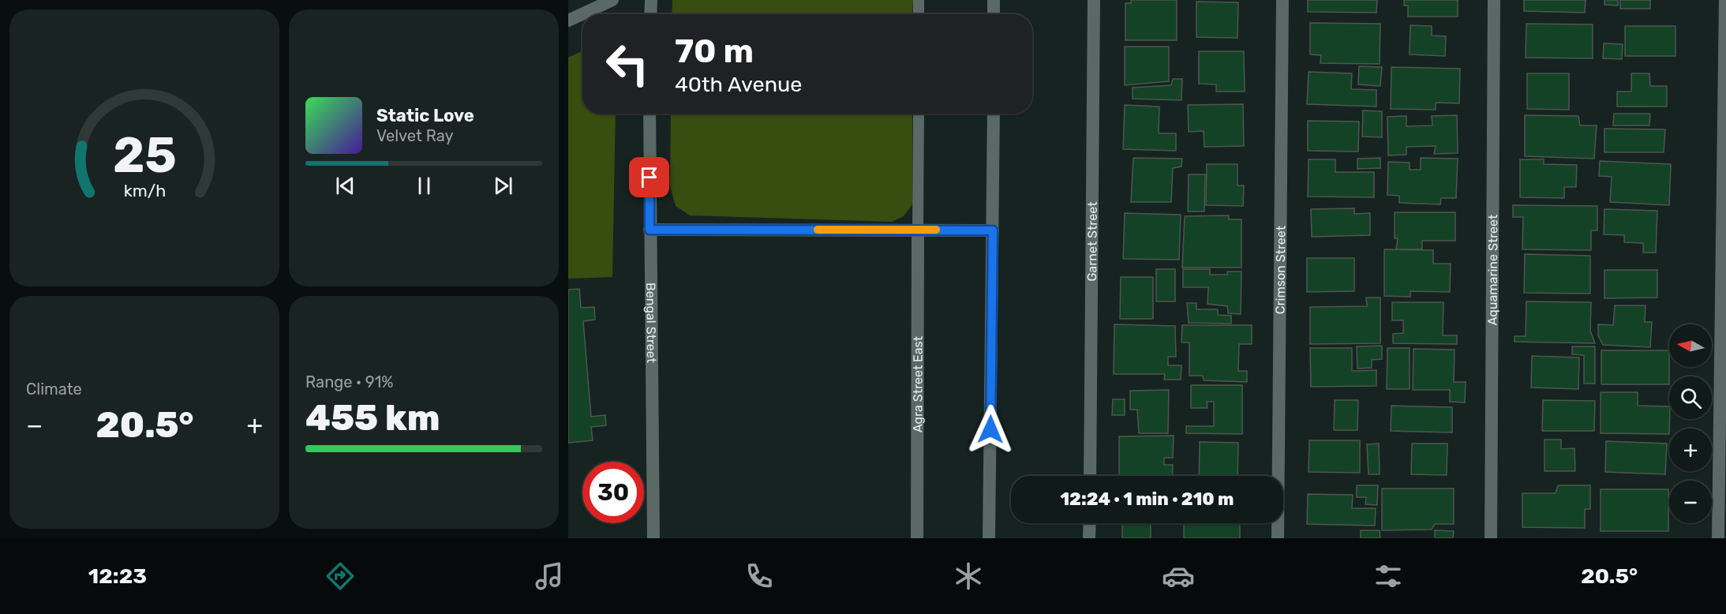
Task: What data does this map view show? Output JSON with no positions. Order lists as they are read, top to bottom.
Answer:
{
  "streets": {
    "street": [
      "Garnet Street",
      "Crimson Street",
      "Aquamarine Street",
      "Bengal Street",
      "Agra Street East"
    ]
  },
  "north": "left",
  "page": {
    "turn": ["70 m", "40th Avenue"],
    "song": ["Static Love", "Velvet Ray"],
    "tile": [
      "Climate",
      ["Range · 91%", "455 km"]
    ],
    "map_buttons": ["+", "−"],
    "heat": ["−", "20.5°", "+"],
    "limit": "30",
    "trip": "12:24 · 1 min · 210 m",
    "tabs": ["12:23", "20.5°"],
    "gauge": ["25", "km/h"]
  }
}
